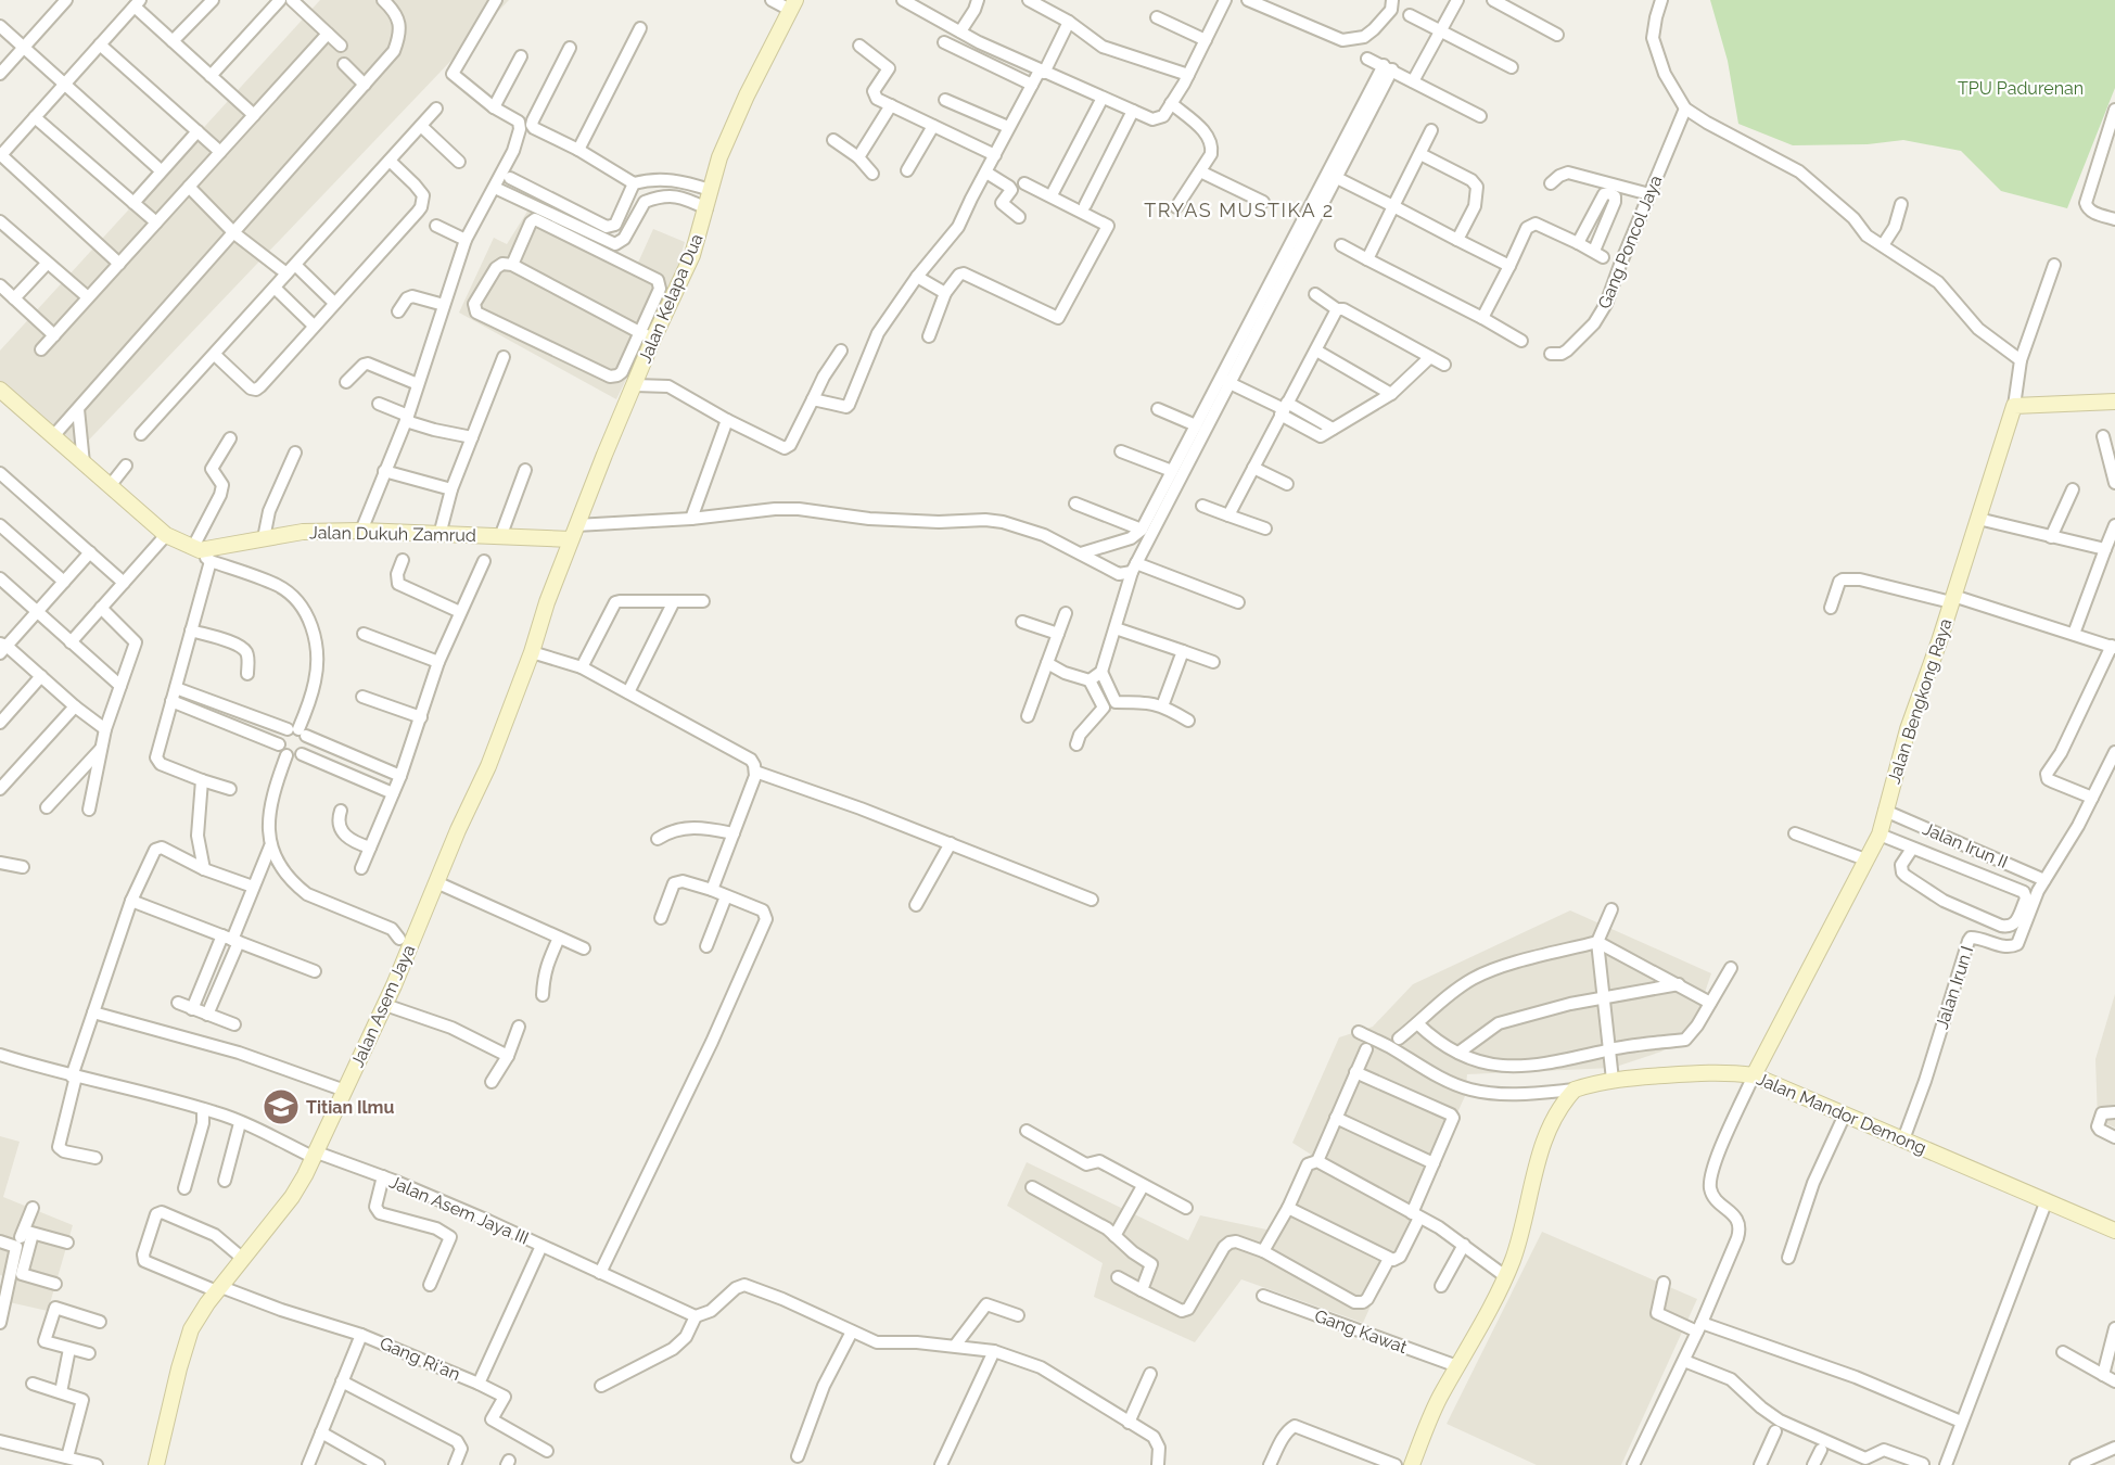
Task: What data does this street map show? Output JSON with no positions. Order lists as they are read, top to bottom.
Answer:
{
  "streets": {
    "main road": [
      "Jalan Kelapa Dua",
      "Jalan Dukuh Zamrud",
      "Jalan Bengkong Raya",
      "Jalan Asem Jaya",
      "Jalan Mandor Demong"
    ],
    "street": [
      "Gang Poncol Jaya",
      "Jalan Irun II",
      "Jalan Irun I",
      "Jalan Asem Jaya III",
      "Gang Kawat",
      "Gang Ri'an"
    ]
  },
  "crossings": [
    ["Jalan Kelapa Dua", "Jalan Dukuh Zamrud"],
    ["Jalan Kelapa Dua", "Jalan Asem Jaya"],
    ["Jalan Dukuh Zamrud", "Jalan Asem Jaya"],
    ["Jalan Bengkong Raya", "Jalan Irun II"],
    ["Jalan Bengkong Raya", "Jalan Mandor Demong"],
    ["Jalan Irun II", "Jalan Irun I"],
    ["Jalan Irun I", "Jalan Mandor Demong"],
    ["Jalan Asem Jaya", "Jalan Asem Jaya III"],
    ["Jalan Asem Jaya", "Gang Ri'an"]
  ],
  "districts": ["TRYAS MUSTIKA 2"],
  "parks": ["TPU Padurenan"],
  "places": {
    "school or university": ["Titian Ilmu"]
  }
}
